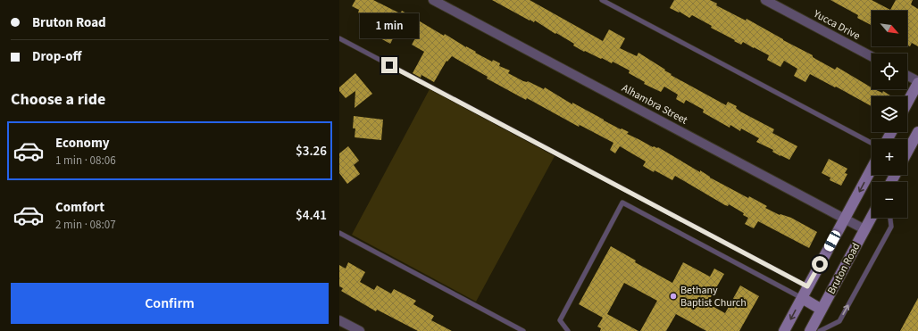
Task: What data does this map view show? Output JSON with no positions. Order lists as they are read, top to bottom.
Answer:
{
  "streets": {
    "main road": ["Bruton Road"],
    "street": ["Yucca Drive", "Alhambra Street"]
  },
  "crossings": [
    ["Alhambra Street", "Bruton Road"]
  ],
  "places": ["Bethany Baptist Church"],
  "north": "bottom right",
  "page": {
    "banner": ["Bruton Road", "Drop-off"],
    "map_buttons": ["+", "−"],
    "bubble": "1 min",
    "heading": "Choose a ride",
    "list": [
      {
        "name": "Economy",
        "note": "1 min · 08:06",
        "value": "$3.26"
      },
      {
        "name": "Comfort",
        "note": "2 min · 08:07",
        "value": "$4.41"
      }
    ],
    "buttons": "Confirm"
  }
}
